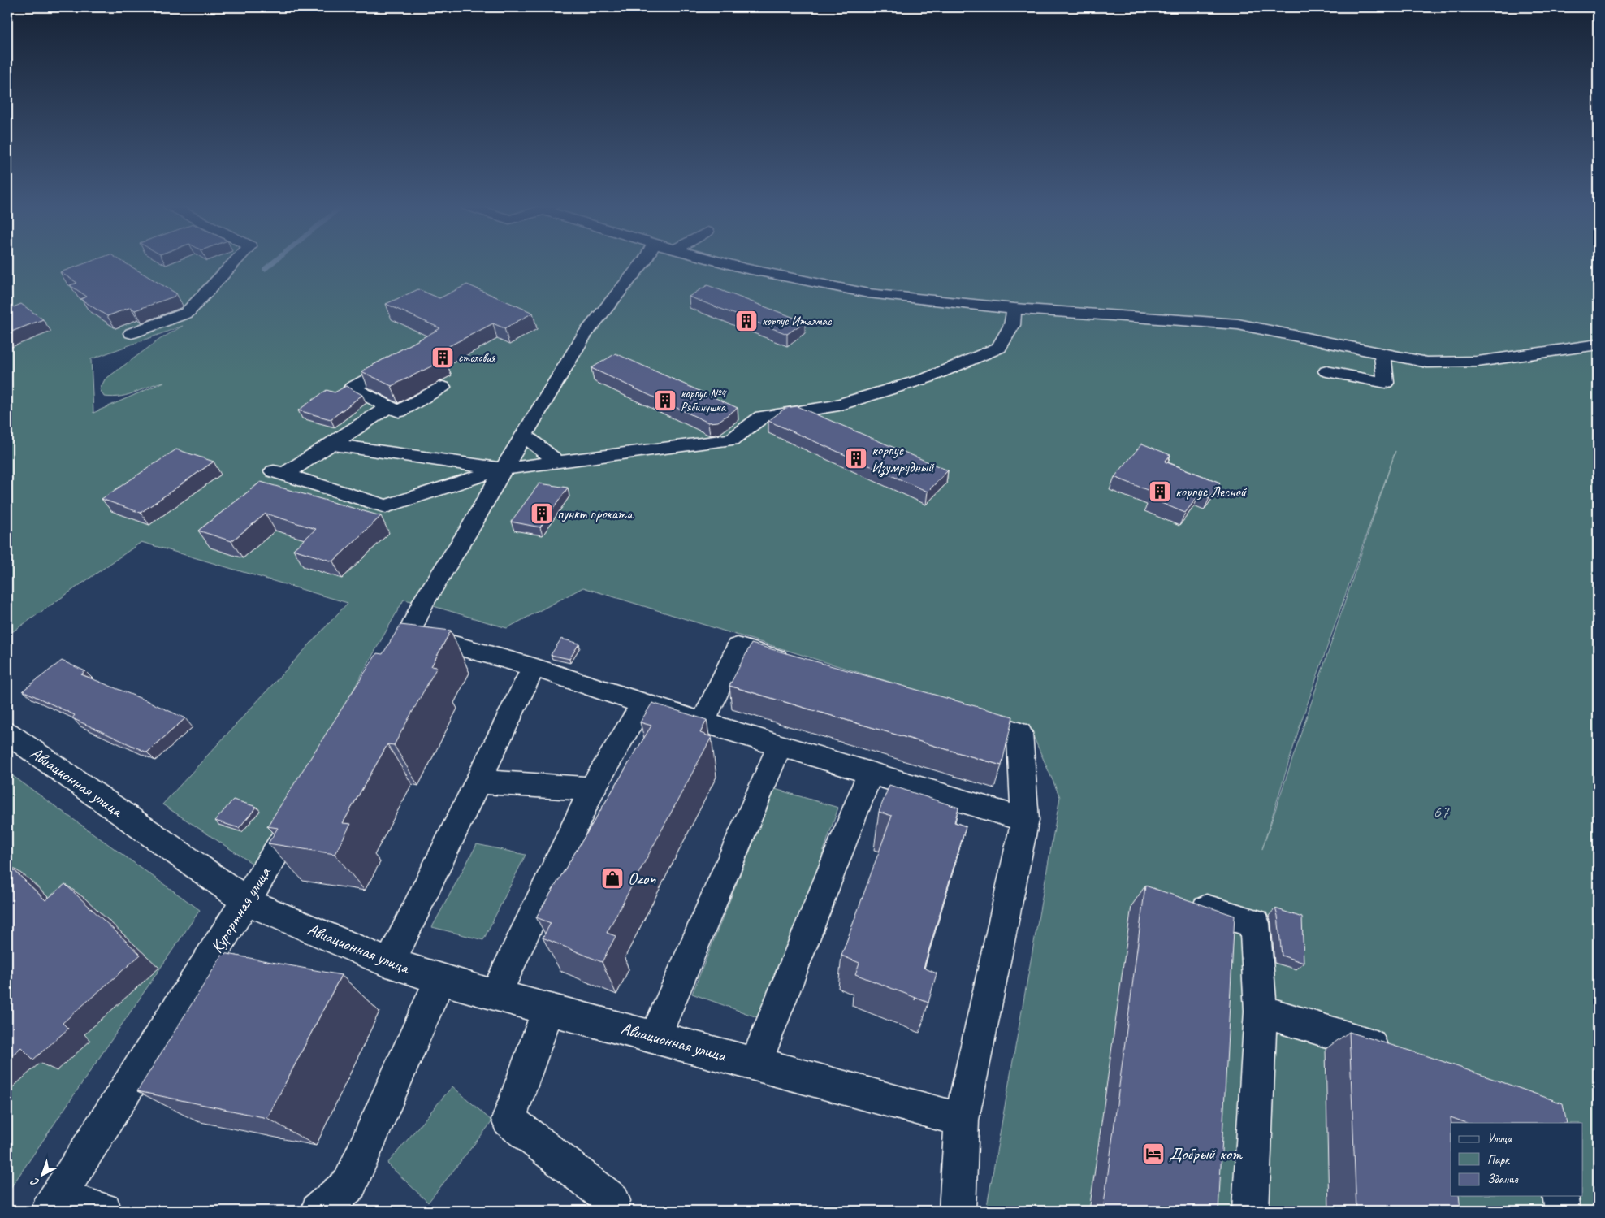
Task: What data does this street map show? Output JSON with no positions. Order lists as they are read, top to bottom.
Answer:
{
  "streets": {
    "street": ["Авиационная улица", "Курортная улица"]
  },
  "crossings": [
    ["Авиационная улица", "Курортная улица"]
  ],
  "parks": ["67"],
  "places": {
    "building": [
      "корпус Италмас",
      "столовая",
      "корпус №4 Рябинушка",
      "корпус Изумрудный",
      "корпус Лесной",
      "пункт проката"
    ],
    "shop": ["Ozon"],
    "hotel": ["Добрый кот"]
  },
  "legend": ["Улица", "Парк", "Здание"],
  "north": "bottom left"
}
